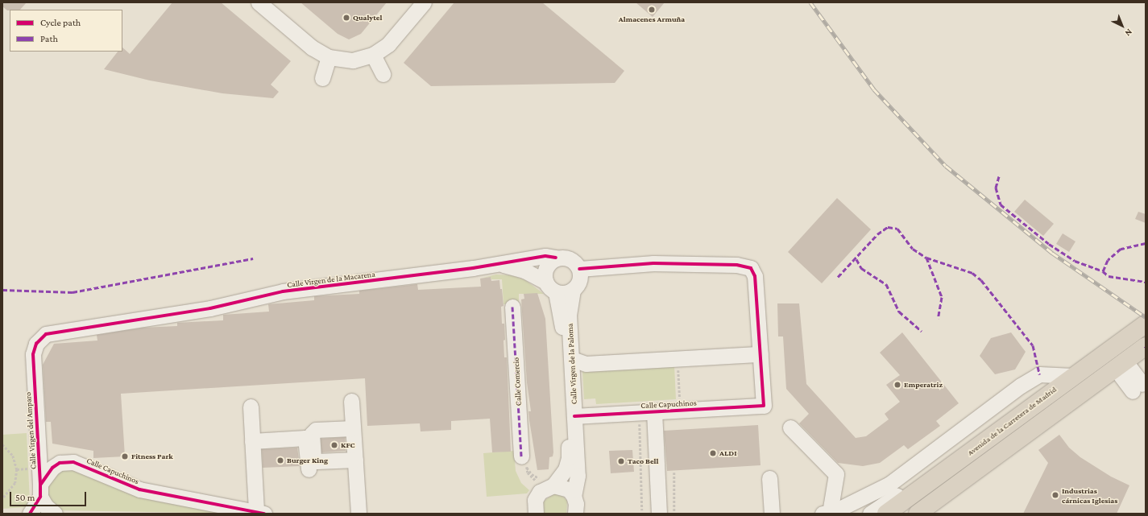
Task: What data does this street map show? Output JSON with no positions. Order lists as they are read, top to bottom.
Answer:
{
  "streets": {
    "highway": ["Avenida de la Carretera de Madrid"],
    "street": [
      "Calle Virgen de la Macarena",
      "Calle Virgen de la Paloma",
      "Calle Comercio",
      "Calle Capuchinos",
      "Calle Virgen del Amparo"
    ]
  },
  "crossings": [
    ["Calle Virgen de la Macarena", "Calle Virgen de la Paloma"],
    ["Calle Virgen de la Macarena", "Calle Virgen del Amparo"],
    ["Calle Virgen de la Paloma", "Calle Capuchinos"],
    ["Calle Capuchinos", "Calle Virgen del Amparo"]
  ],
  "places": [
    "Almacenes Armuña",
    "Qualytel",
    "Emperatriz",
    "KFC",
    "ALDI",
    "Fitness Park",
    "Burger King",
    "Taco Bell",
    "Industrias cárnicas Iglesias"
  ],
  "legend": ["Cycle path", "Path"],
  "scale_bar": "50 m",
  "north": "bottom right"
}
